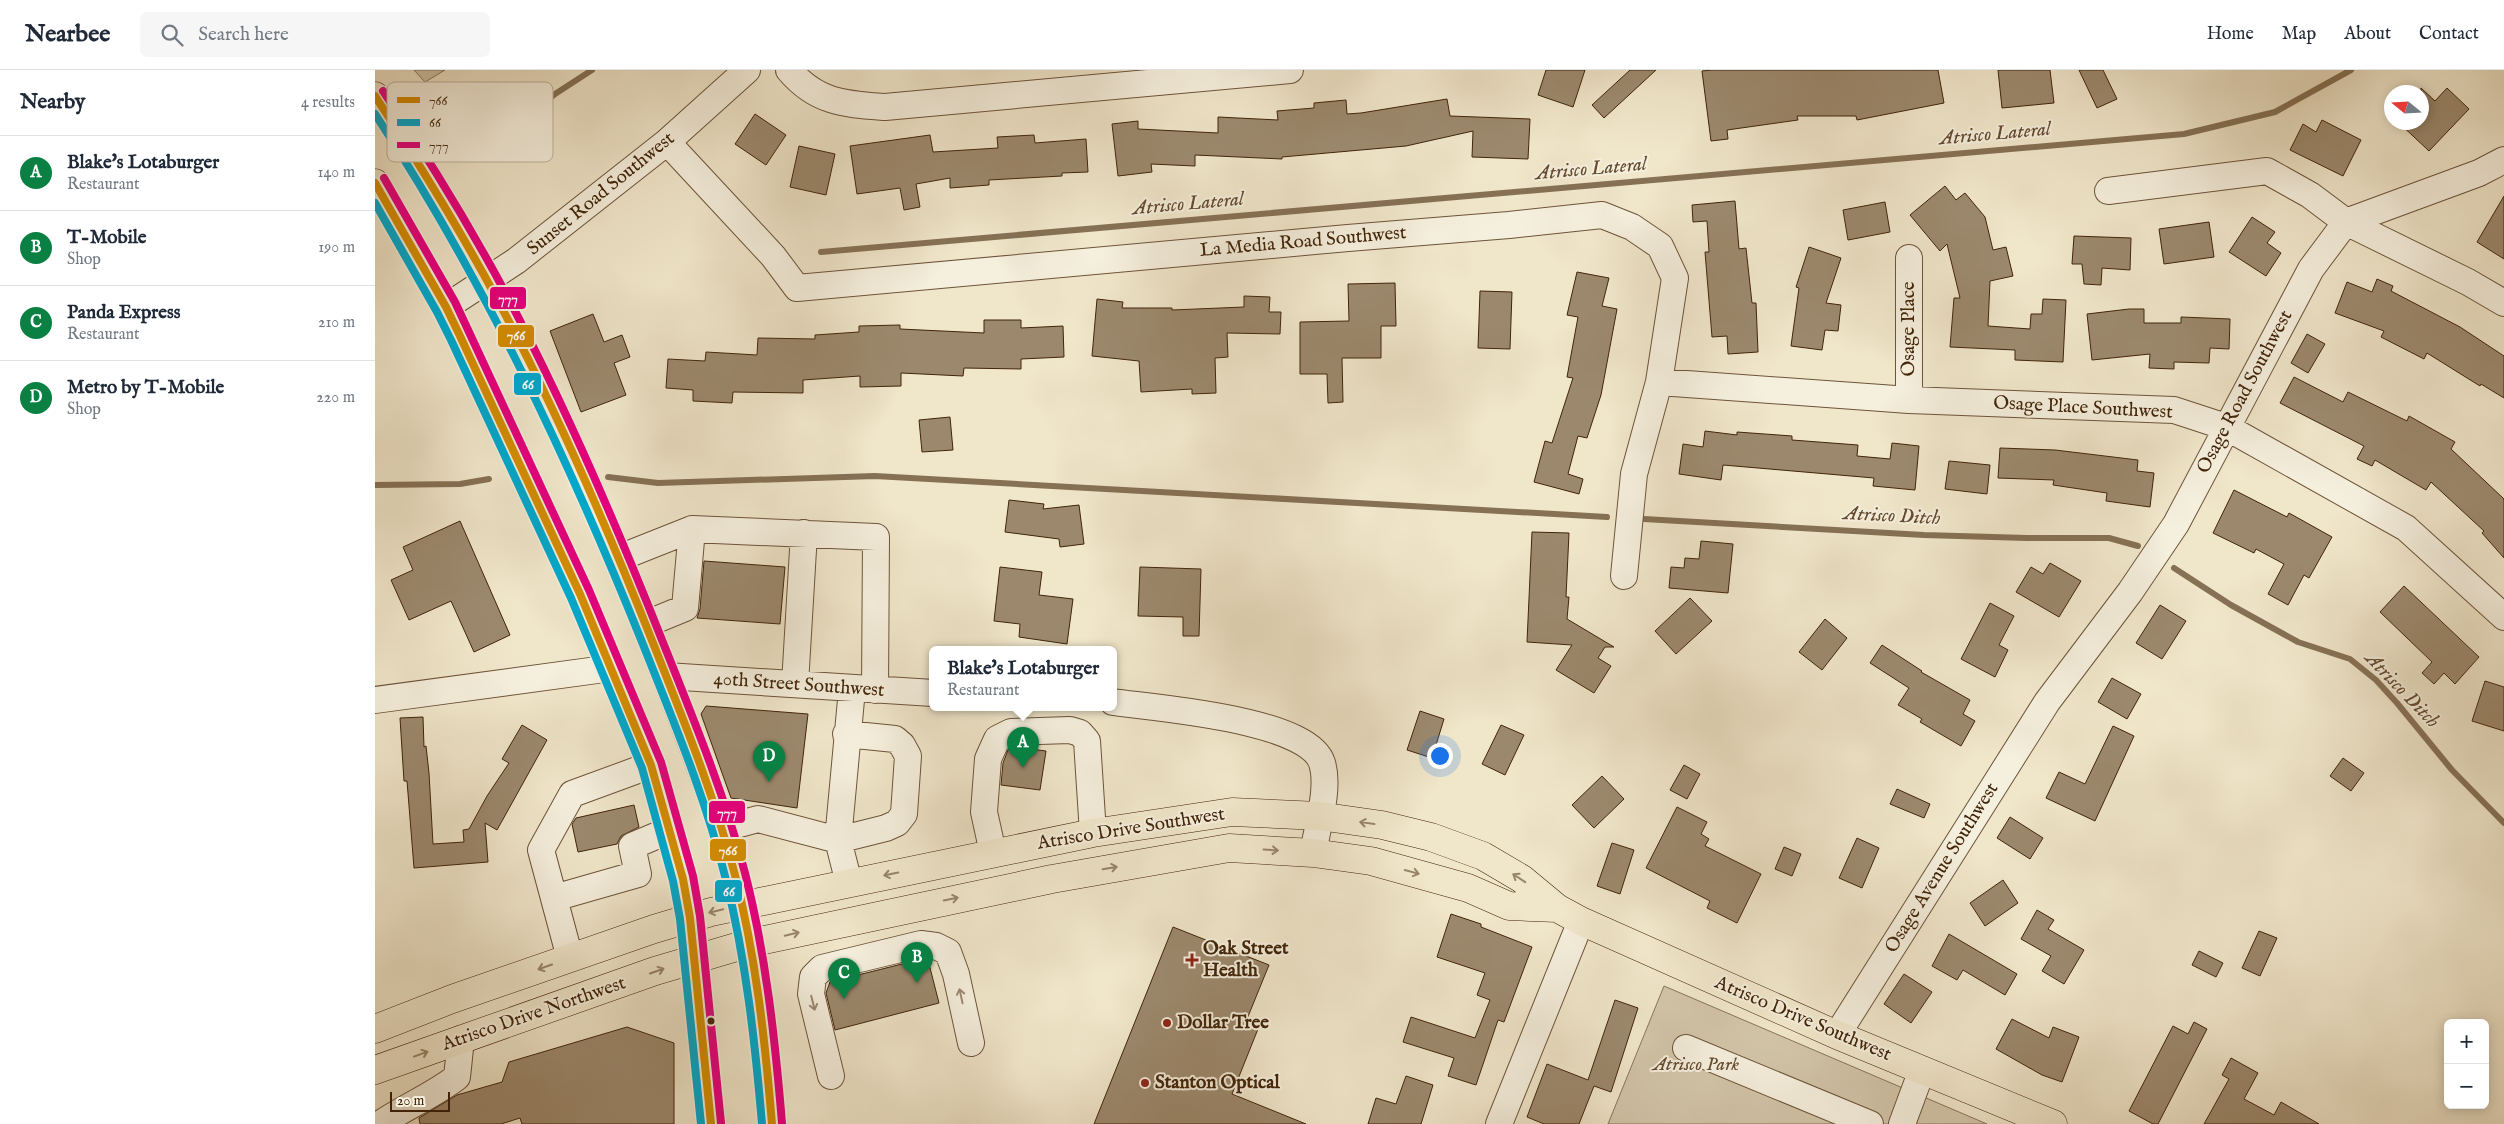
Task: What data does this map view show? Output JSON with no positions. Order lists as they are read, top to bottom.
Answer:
{
  "streets": {
    "main road": ["Atrisco Drive Southwest", "Atrisco Drive Northwest"],
    "street": [
      "Sunset Road Southwest",
      "La Media Road Southwest",
      "Osage Place",
      "Osage Road Southwest",
      "Osage Place Southwest",
      "40th Street Southwest",
      "Osage Avenue Southwest"
    ]
  },
  "crossings": [
    ["Sunset Road Southwest", "La Media Road Southwest"],
    ["La Media Road Southwest", "Osage Place Southwest"],
    ["Osage Place", "Osage Place Southwest"],
    ["Osage Road Southwest", "Osage Place Southwest"],
    ["Osage Road Southwest", "Osage Avenue Southwest"],
    ["Atrisco Drive Southwest", "Osage Avenue Southwest"],
    ["Atrisco Drive Southwest", "Atrisco Drive Northwest"]
  ],
  "water": ["Atrisco Lateral", "Atrisco Ditch"],
  "parks": ["Atrisco Park"],
  "places": {
    "health": ["Oak Street Health"],
    "other": ["Dollar Tree", "Stanton Optical"]
  },
  "lines": ["transit line 777", "transit line 766", "transit line 66"],
  "legend": ["766", "66", "777"],
  "scale_bar": "20 m",
  "north": "left",
  "page": {
    "header": "Nearbee",
    "search": "Search here",
    "nav": [
      "Home",
      "Map",
      "About",
      "Contact"
    ],
    "heading": ["Nearby", "4 results"],
    "list": [
      {
        "mark": "A",
        "name": "Blake's Lotaburger",
        "note": "Restaurant",
        "value": "140 m"
      },
      {
        "mark": "B",
        "name": "T-Mobile",
        "note": "Shop",
        "value": "190 m"
      },
      {
        "mark": "C",
        "name": "Panda Express",
        "note": "Restaurant",
        "value": "210 m"
      },
      {
        "mark": "D",
        "name": "Metro by T-Mobile",
        "note": "Shop",
        "value": "220 m"
      }
    ],
    "popup": ["Blake's Lotaburger", "Restaurant"],
    "pins": [
      "A",
      "D",
      "B",
      "C"
    ],
    "map_buttons": ["+", "−"],
    "scale": "20 m"
  }
}
